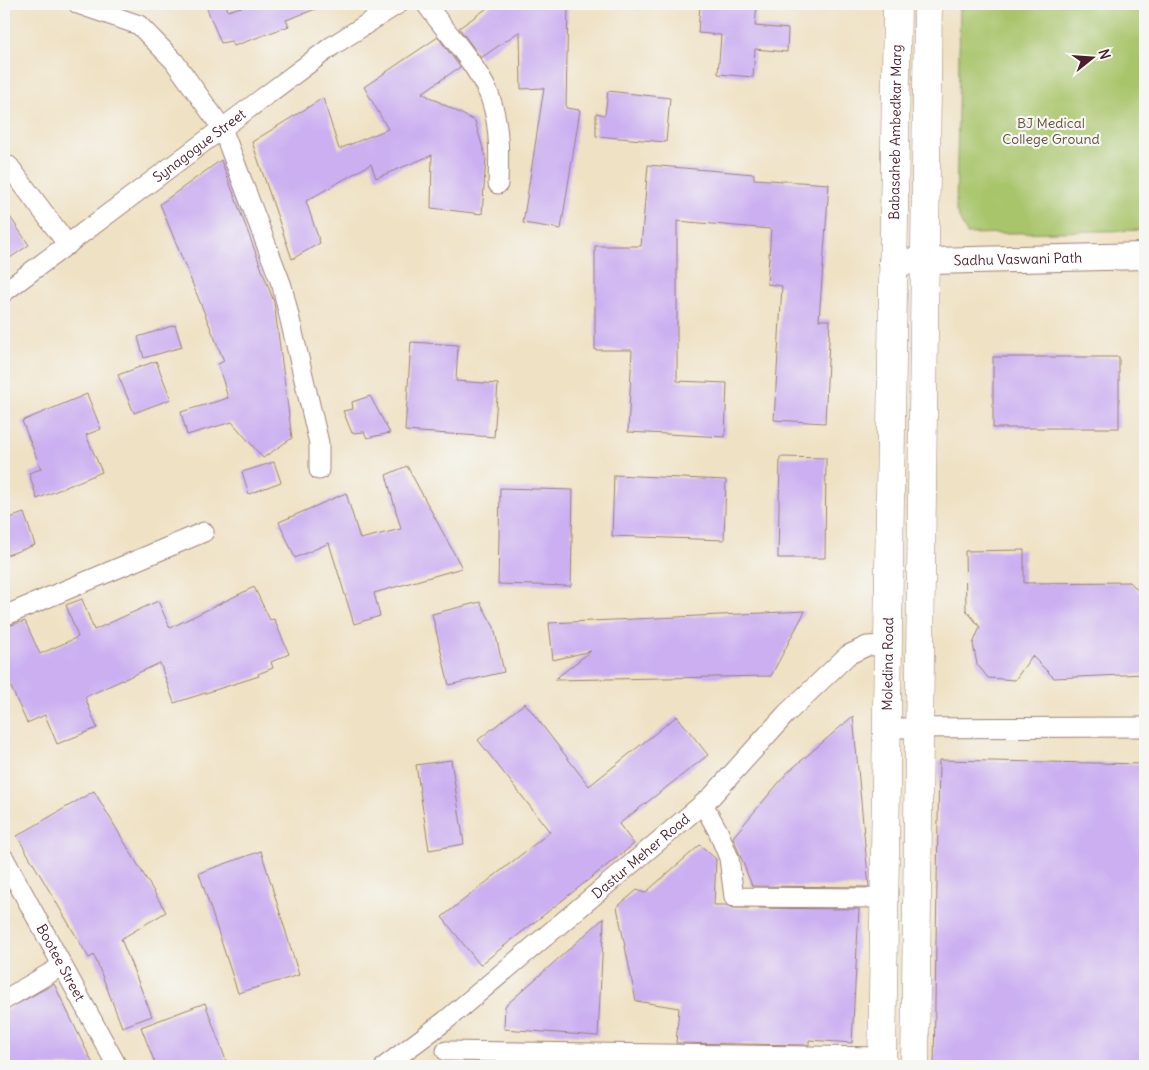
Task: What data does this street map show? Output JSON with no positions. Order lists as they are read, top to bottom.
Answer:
{
  "streets": {
    "main road": ["Babasaheb Ambedkar Marg", "Sadhu Vaswani Path", "Moledina Road"],
    "street": ["Synagogue Street", "Dastur Meher Road", "Bootee Street"]
  },
  "crossings": [
    ["Babasaheb Ambedkar Marg", "Sadhu Vaswani Path"],
    ["Babasaheb Ambedkar Marg", "Moledina Road"],
    ["Sadhu Vaswani Path", "Moledina Road"],
    ["Moledina Road", "Dastur Meher Road"]
  ],
  "parks": ["BJ Medical College Ground"],
  "north": "right"
}
